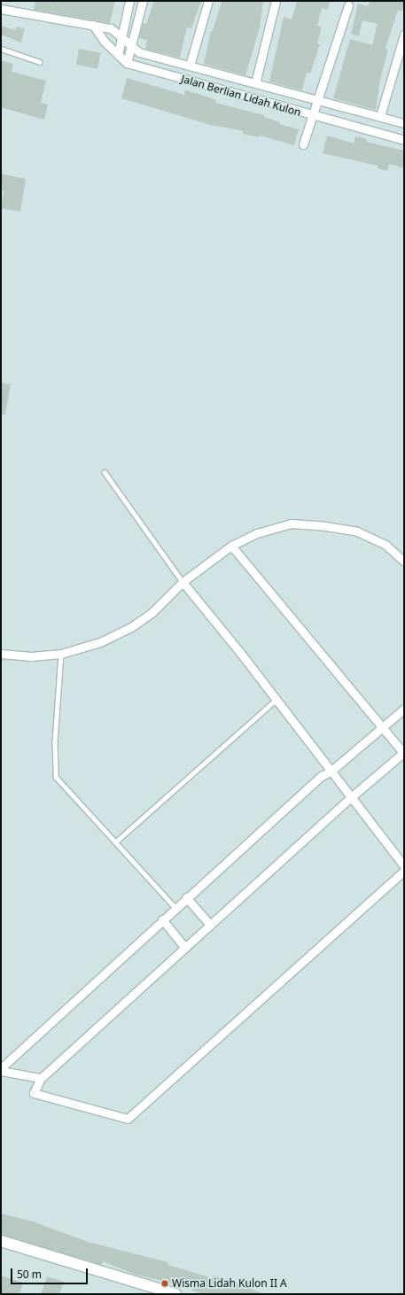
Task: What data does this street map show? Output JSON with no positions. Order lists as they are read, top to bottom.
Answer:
{
  "streets": {
    "street": ["Jalan Berlian Lidah Kulon"]
  },
  "places": ["Wisma Lidah Kulon II A"],
  "scale_bar": "50 m"
}
